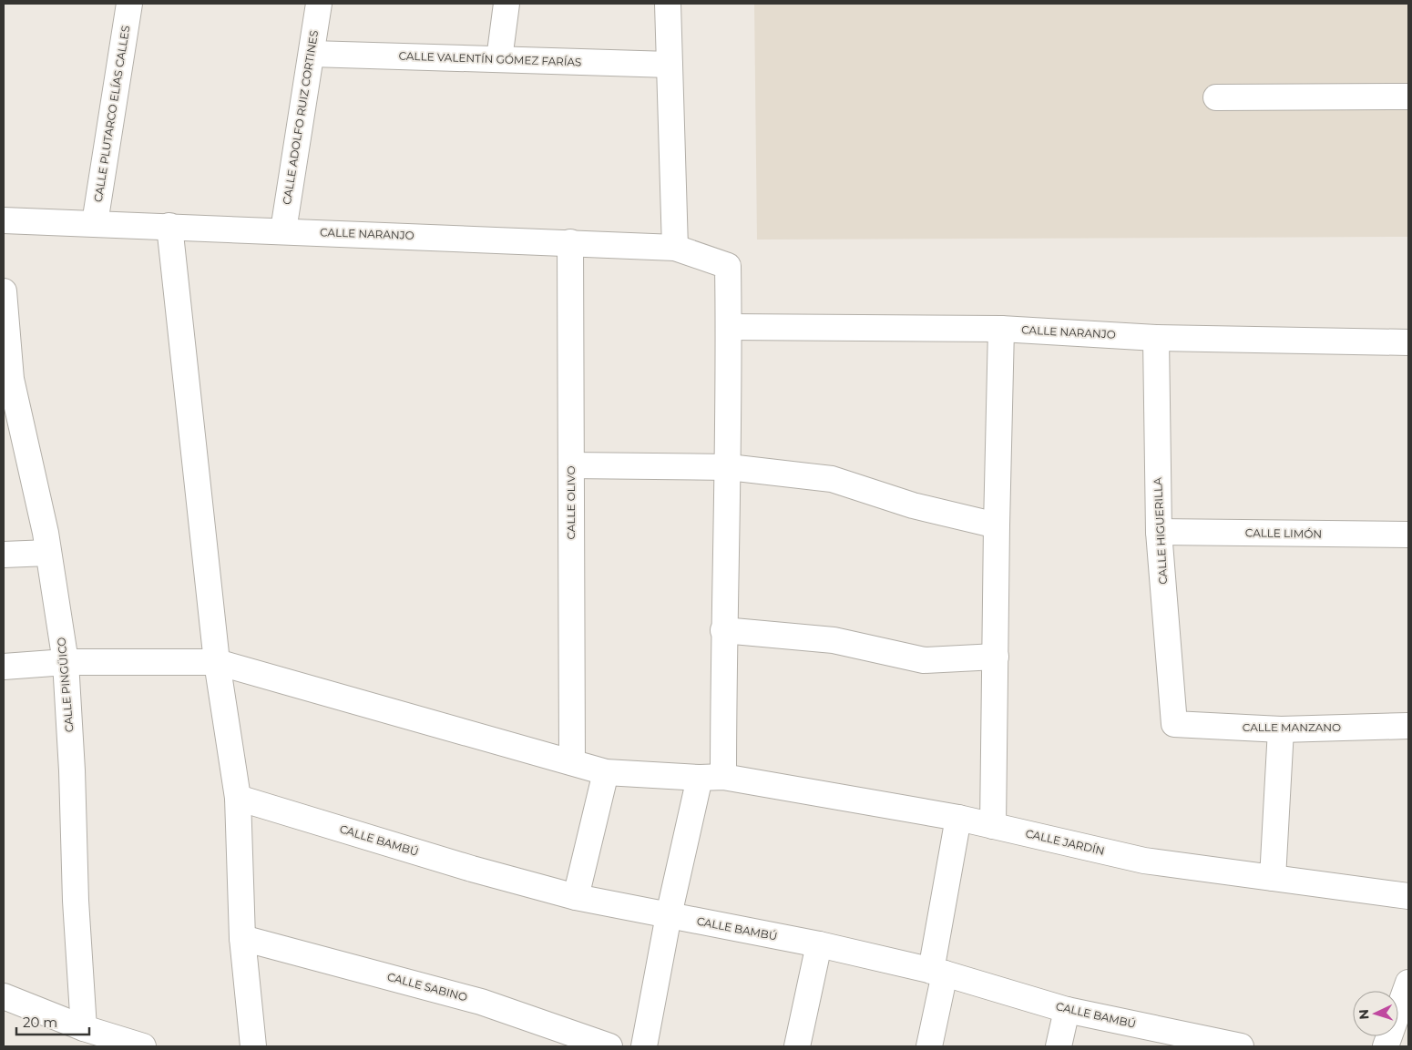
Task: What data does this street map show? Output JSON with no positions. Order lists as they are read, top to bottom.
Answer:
{
  "streets": {
    "street": [
      "CALLE VALENTÍN GÓMEZ FARÍAS",
      "CALLE PLUTARCO ELÍAS CALLES",
      "CALLE ADOLFO RUIZ CORTINES",
      "CALLE NARANJO",
      "CALLE OLIVO",
      "CALLE HIGUERILLA",
      "CALLE LIMÓN",
      "CALLE PINGÜICO",
      "CALLE MANZANO",
      "CALLE BAMBÚ",
      "CALLE JARDÍN",
      "CALLE SABINO"
    ]
  },
  "crossings": [
    ["CALLE VALENTÍN GÓMEZ FARÍAS", "CALLE ADOLFO RUIZ CORTINES"],
    ["CALLE PLUTARCO ELÍAS CALLES", "CALLE NARANJO"],
    ["CALLE ADOLFO RUIZ CORTINES", "CALLE NARANJO"],
    ["CALLE NARANJO", "CALLE OLIVO"],
    ["CALLE NARANJO", "CALLE HIGUERILLA"],
    ["CALLE OLIVO", "CALLE JARDÍN"],
    ["CALLE HIGUERILLA", "CALLE LIMÓN"],
    ["CALLE HIGUERILLA", "CALLE MANZANO"],
    ["CALLE PINGÜICO", "CALLE JARDÍN"]
  ],
  "scale_bar": "20 m",
  "north": "left"
}
